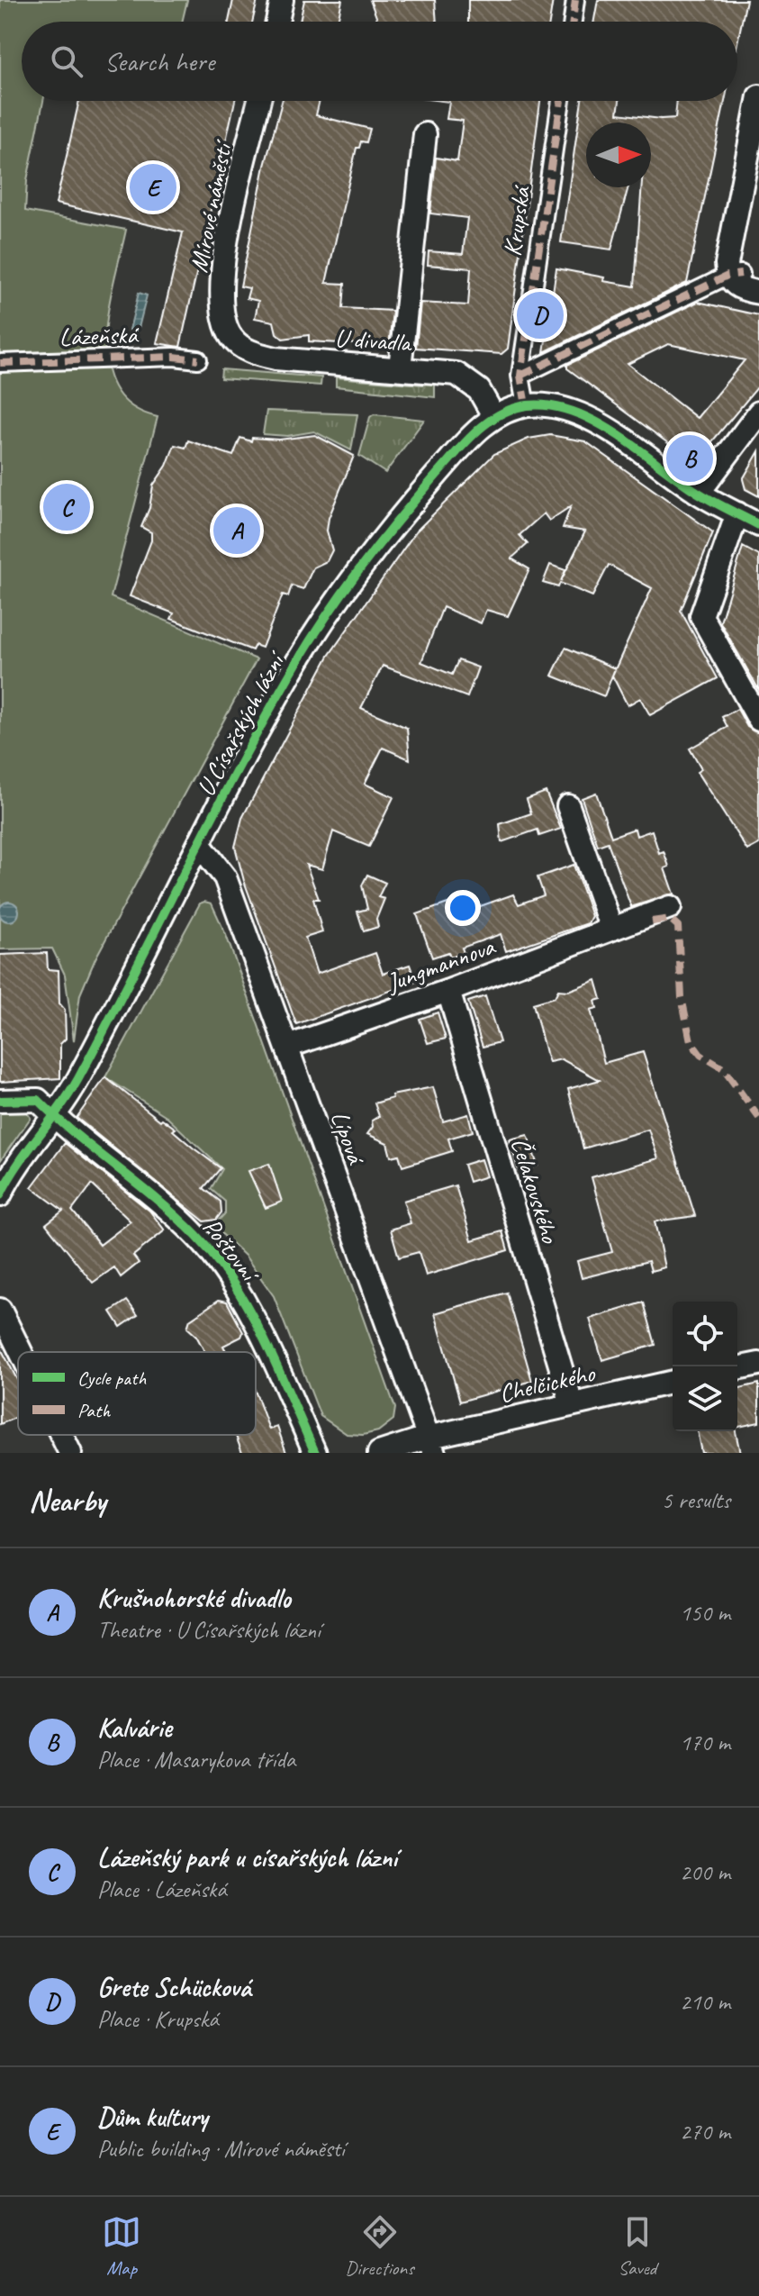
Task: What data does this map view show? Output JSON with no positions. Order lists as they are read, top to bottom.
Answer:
{
  "streets": {
    "street": [
      "Mírové náměstí",
      "Krupská",
      "Lázeňská",
      "U divadla",
      "U Císařských lázní",
      "Jungmannova",
      "Lípová",
      "Čelakovského",
      "Poštovní",
      "Chelčického"
    ]
  },
  "crossings": [
    ["Mírové náměstí", "U divadla"],
    ["Krupská", "U Císařských lázní"],
    ["U divadla", "U Císařských lázní"],
    ["U Císařských lázní", "Lípová"],
    ["U Císařských lázní", "Poštovní"],
    ["Jungmannova", "Lípová"],
    ["Jungmannova", "Čelakovského"],
    ["Lípová", "Chelčického"],
    ["Čelakovského", "Chelčického"]
  ],
  "legend": ["Cycle path", "Path"],
  "north": "right",
  "page": {
    "search": "Search here",
    "pins": [
      "E",
      "D",
      "B",
      "C",
      "A"
    ],
    "heading": ["Nearby", "5 results"],
    "list": [
      {
        "mark": "A",
        "name": "Krušnohorské divadlo",
        "note": "Theatre · U Císařských lázní",
        "value": "150 m"
      },
      {
        "mark": "B",
        "name": "Kalvárie",
        "note": "Place · Masarykova třída",
        "value": "170 m"
      },
      {
        "mark": "C",
        "name": "Lázeňský park u císařských lázní",
        "note": "Place · Lázeňská",
        "value": "200 m"
      },
      {
        "mark": "D",
        "name": "Grete Schücková",
        "note": "Place · Krupská",
        "value": "210 m"
      },
      {
        "mark": "E",
        "name": "Dům kultury",
        "note": "Public building · Mírové náměstí",
        "value": "270 m"
      }
    ],
    "nav": ["Map", "Directions", "Saved"]
  }
}
